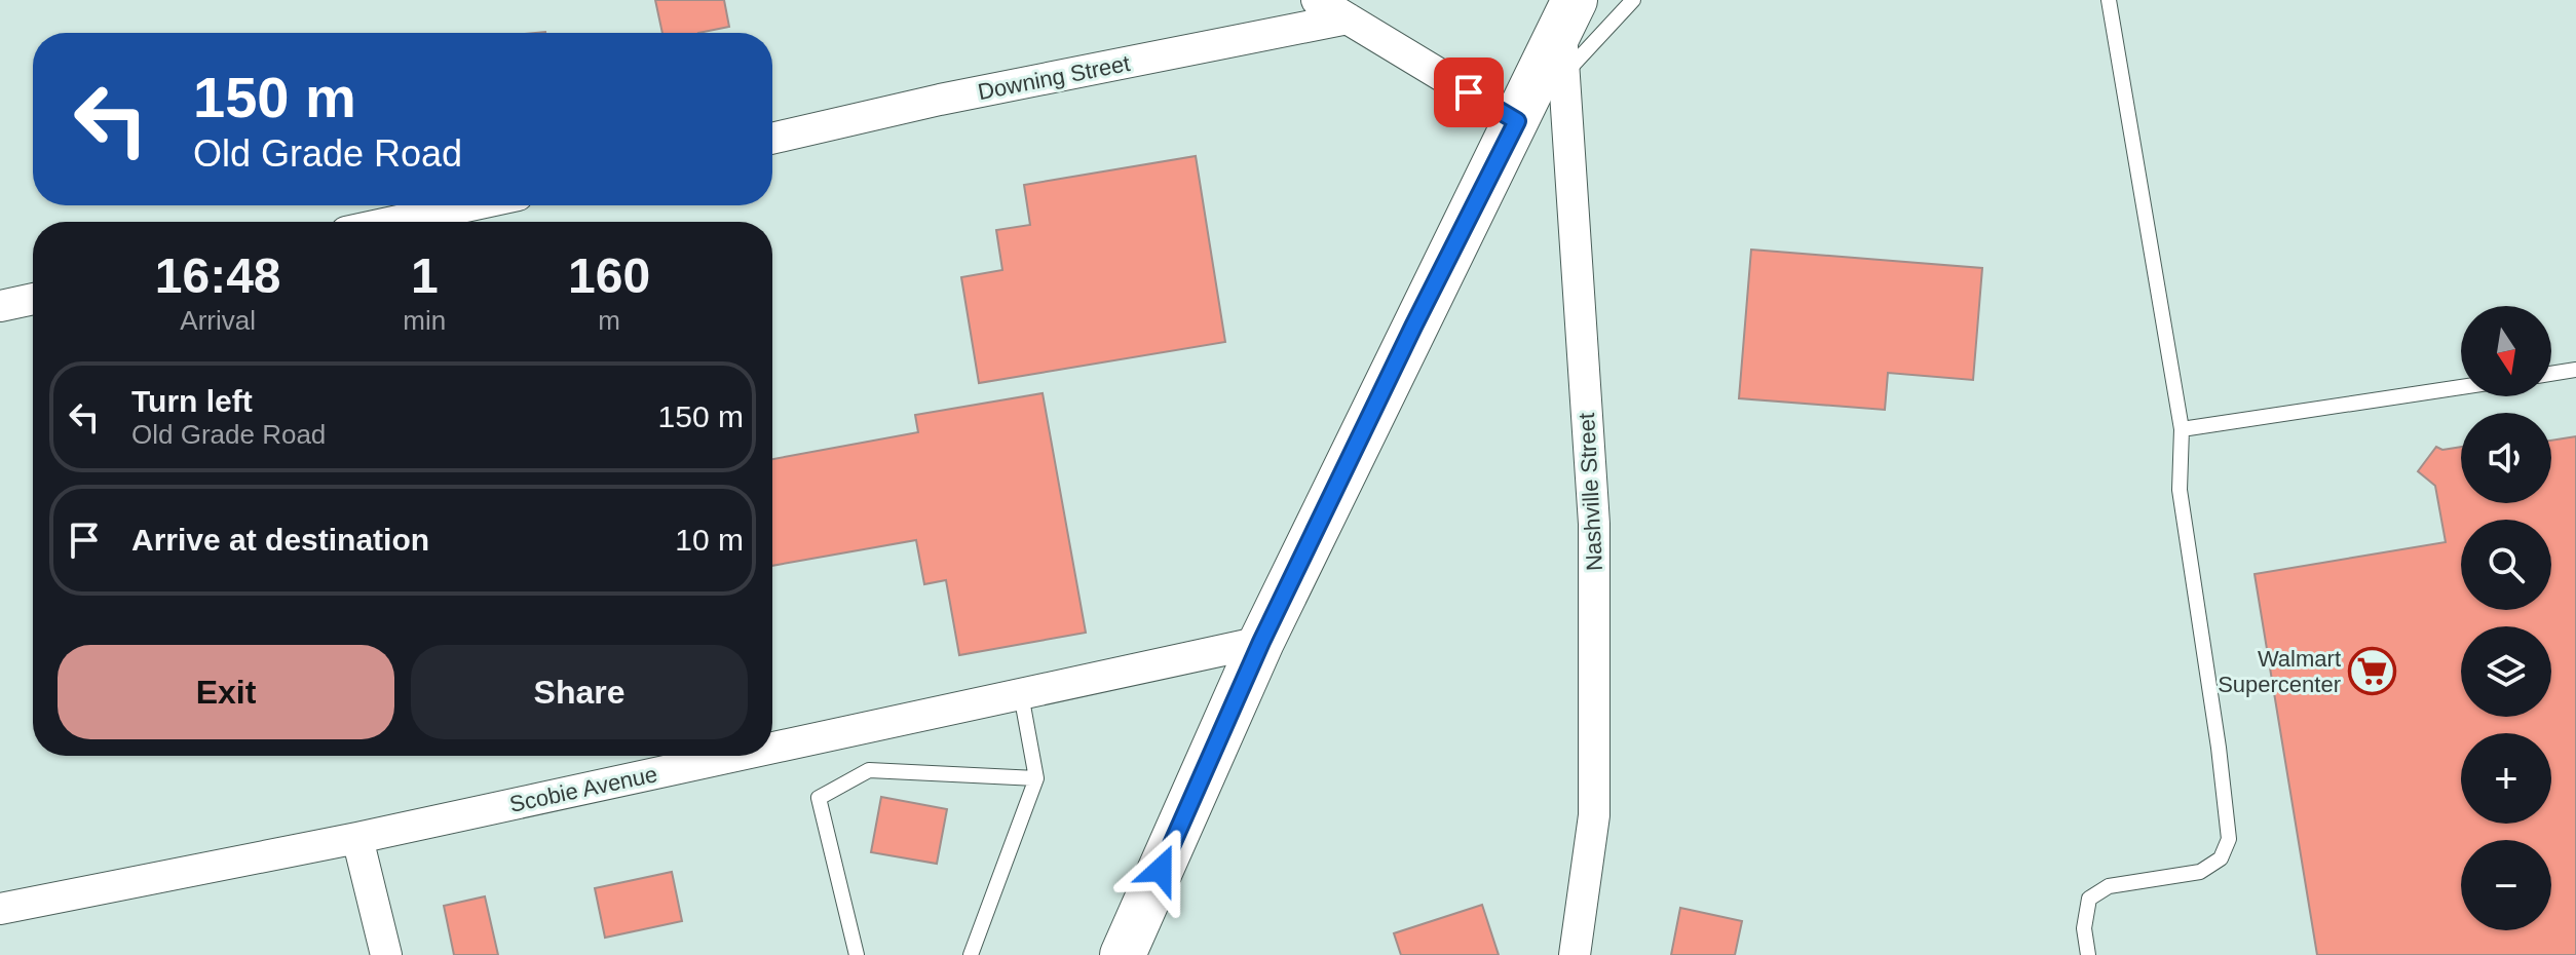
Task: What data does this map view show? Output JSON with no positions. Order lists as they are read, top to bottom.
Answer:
{
  "streets": {
    "street": ["Downing Street", "Nashville Street", "Scobie Avenue"]
  },
  "places": {
    "supermarket": ["Walmart Supercenter"]
  },
  "north": "bottom",
  "page": {
    "turn": ["150 m", "Old Grade Road"],
    "eta": [
      "16:48",
      "Arrival",
      "1",
      "min",
      "160",
      "m"
    ],
    "map_buttons": ["+", "−"],
    "list": [
      {
        "name": "Turn left",
        "note": "Old Grade Road",
        "value": "150 m"
      },
      {
        "name": "Arrive at destination",
        "value": "10 m"
      }
    ],
    "buttons": ["Exit", "Share"]
  }
}
